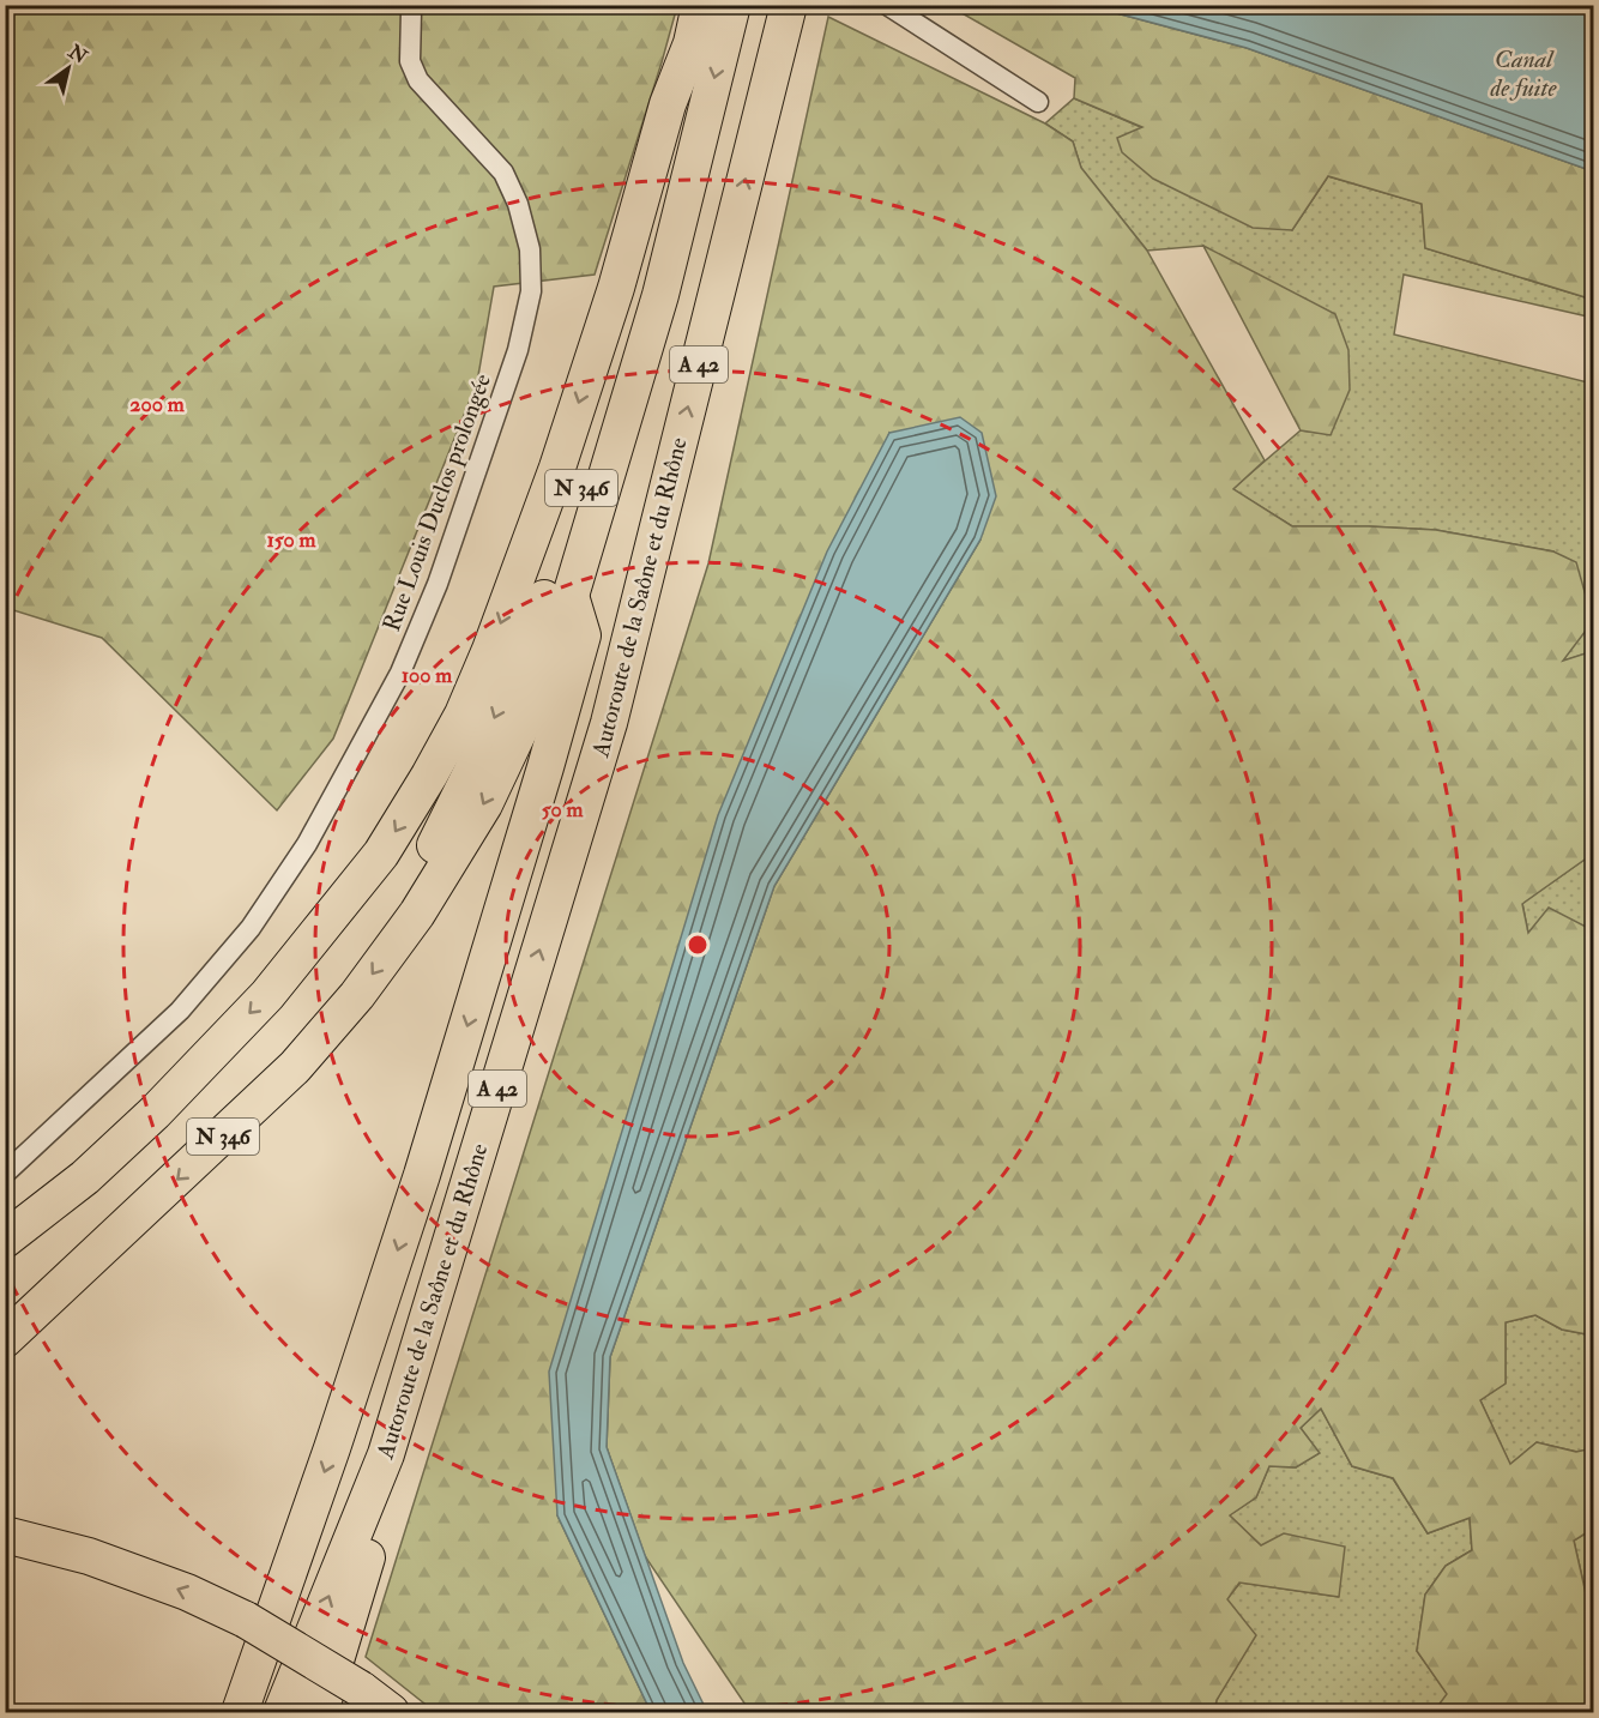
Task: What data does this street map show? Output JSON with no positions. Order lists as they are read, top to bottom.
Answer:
{
  "streets": {
    "highway": ["A 42", "N 346", "Autoroute de la Saône et du Rhône"],
    "street": ["Rue Louis Duclos prolongée"]
  },
  "water": ["Canal de fuite"],
  "north": "top right",
  "rings": [
    "200 m",
    "150 m",
    "100 m",
    "50 m"
  ]
}
